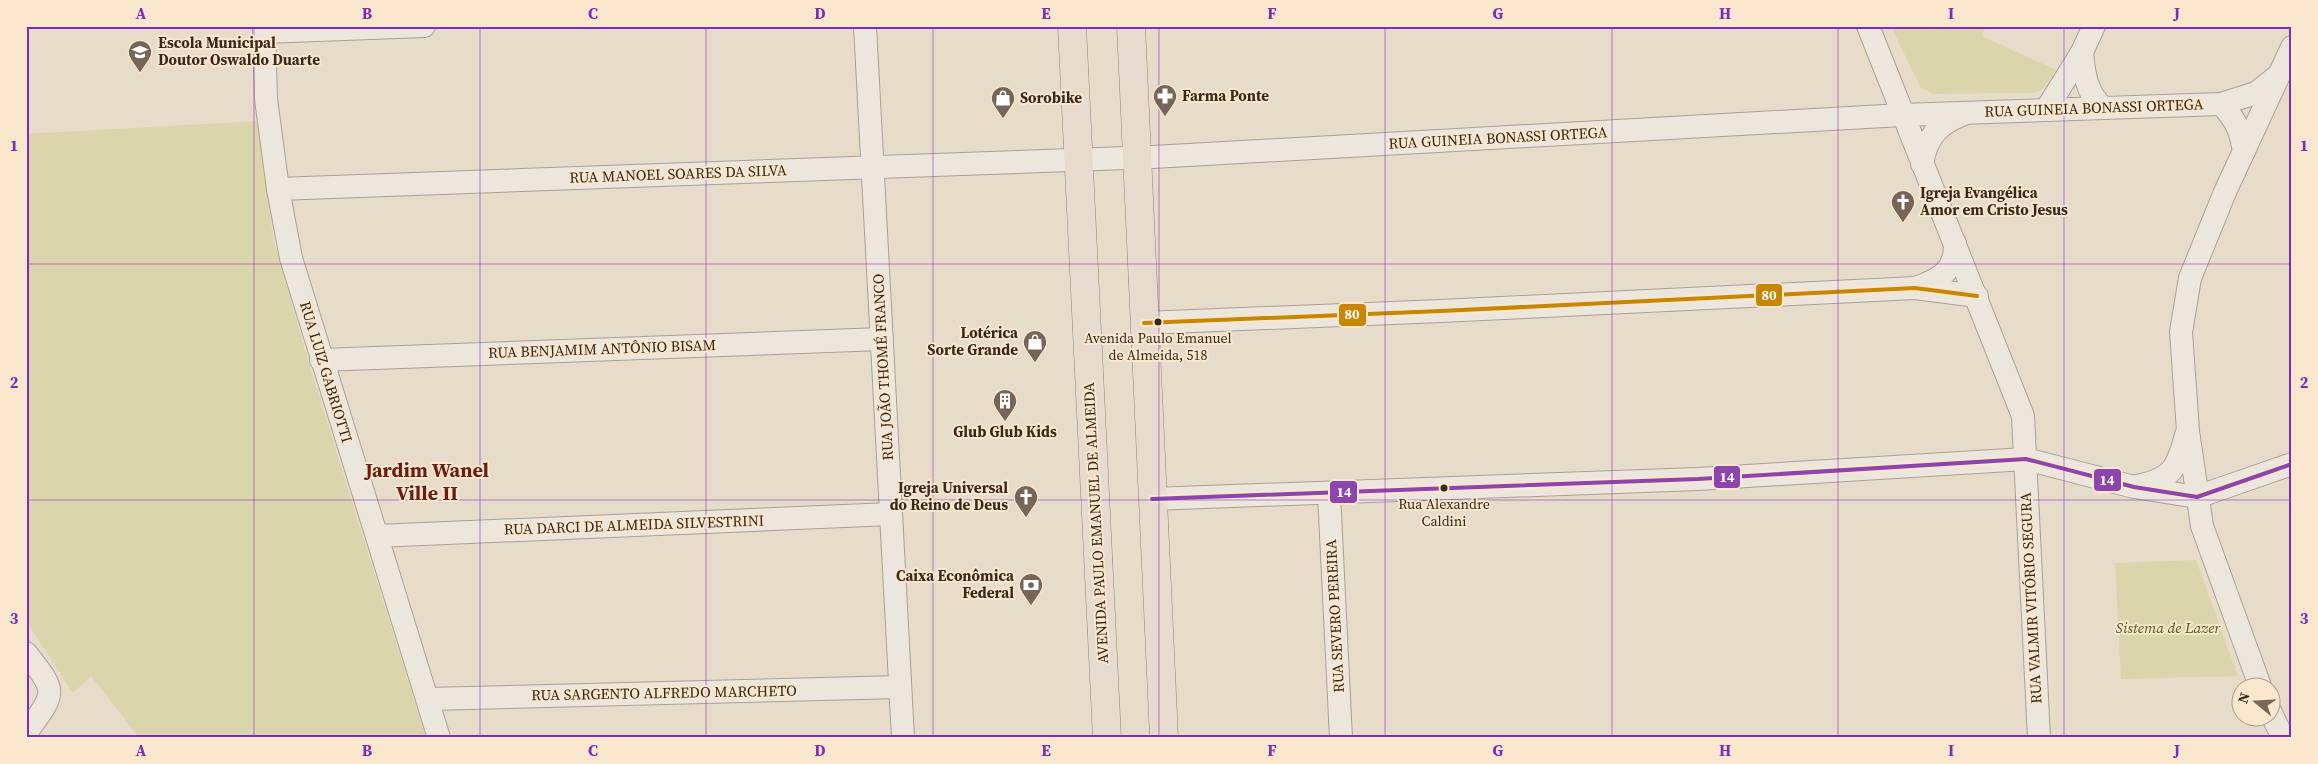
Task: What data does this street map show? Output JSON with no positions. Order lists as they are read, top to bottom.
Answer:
{
  "streets": {
    "main road": ["AVENIDA PAULO EMANUEL DE ALMEIDA"],
    "street": [
      "RUA GUINEIA BONASSI ORTEGA",
      "RUA MANOEL SOARES DA SILVA",
      "RUA BENJAMIM ANTÔNIO BISAM",
      "RUA JOÃO THOMÉ FRANCO",
      "RUA LUIZ GABRIOTTI",
      "RUA DARCI DE ALMEIDA SILVESTRINI",
      "RUA VALMIR VITÓRIO SEGURA",
      "RUA SEVERO PEREIRA",
      "RUA SARGENTO ALFREDO MARCHETO"
    ]
  },
  "crossings": [
    ["RUA GUINEIA BONASSI ORTEGA", "RUA VALMIR VITÓRIO SEGURA"],
    ["RUA MANOEL SOARES DA SILVA", "RUA JOÃO THOMÉ FRANCO"],
    ["RUA MANOEL SOARES DA SILVA", "RUA LUIZ GABRIOTTI"],
    ["RUA MANOEL SOARES DA SILVA", "AVENIDA PAULO EMANUEL DE ALMEIDA"],
    ["RUA BENJAMIM ANTÔNIO BISAM", "RUA JOÃO THOMÉ FRANCO"],
    ["RUA BENJAMIM ANTÔNIO BISAM", "RUA LUIZ GABRIOTTI"],
    ["RUA JOÃO THOMÉ FRANCO", "RUA DARCI DE ALMEIDA SILVESTRINI"],
    ["RUA JOÃO THOMÉ FRANCO", "RUA SARGENTO ALFREDO MARCHETO"],
    ["RUA LUIZ GABRIOTTI", "RUA DARCI DE ALMEIDA SILVESTRINI"],
    ["RUA LUIZ GABRIOTTI", "RUA SARGENTO ALFREDO MARCHETO"]
  ],
  "districts": ["Jardim Wanel Ville II"],
  "parks": ["Sistema de Lazer"],
  "places": {
    "school or university": ["Escola Municipal Doutor Oswaldo Duarte"],
    "pharmacy": ["Farma Ponte"],
    "shop": ["Sorobike", "Lotérica Sorte Grande"],
    "church": ["Igreja Evangélica Amor em Cristo Jesus", "Igreja Universal do Reino de Deus"],
    "other": ["Avenida Paulo Emanuel de Almeida, 518", "Rua Alexandre Caldini"],
    "building": ["Glub Glub Kids"],
    "bank": ["Caixa Econômica Federal"]
  },
  "lines": ["transit line 80", "transit line 14"],
  "north": "left",
  "grid": {
    "columns": [
      "A",
      "B",
      "C",
      "D",
      "E",
      "F",
      "G",
      "H",
      "I",
      "J"
    ],
    "rows": ["1", "2", "3"]
  }
}
